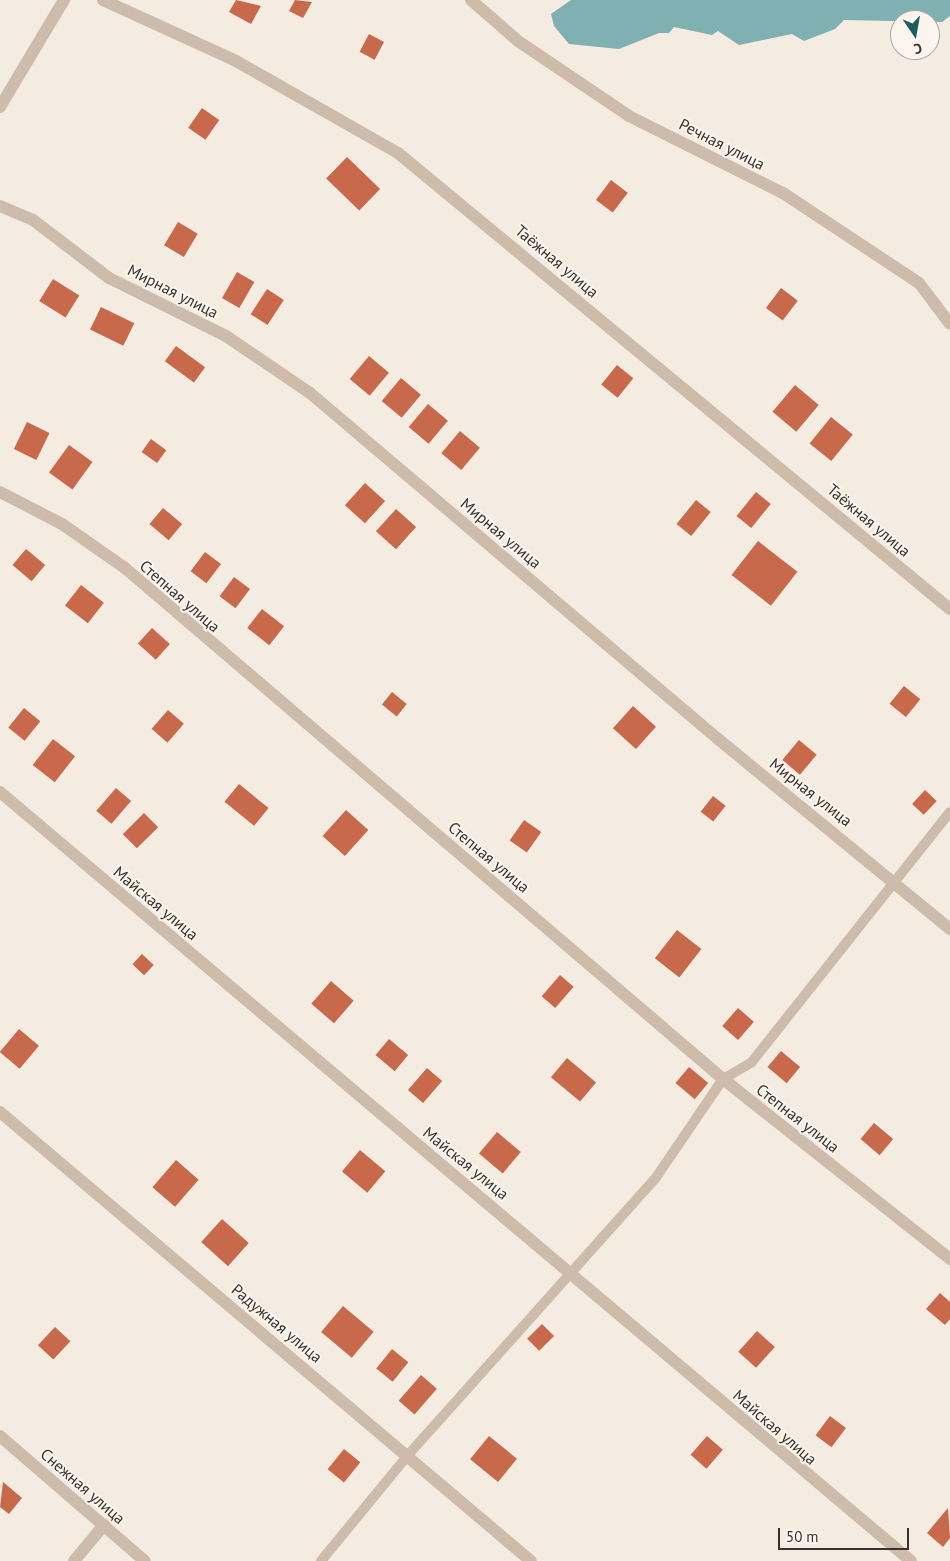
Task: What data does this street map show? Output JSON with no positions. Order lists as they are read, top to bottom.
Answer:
{
  "streets": {
    "street": [
      "Речная улица",
      "Таёжная улица",
      "Мирная улица",
      "Степная улица",
      "Майская улица",
      "Радужная улица",
      "Снежная улица"
    ]
  },
  "scale_bar": "50 m",
  "north": "bottom"
}
